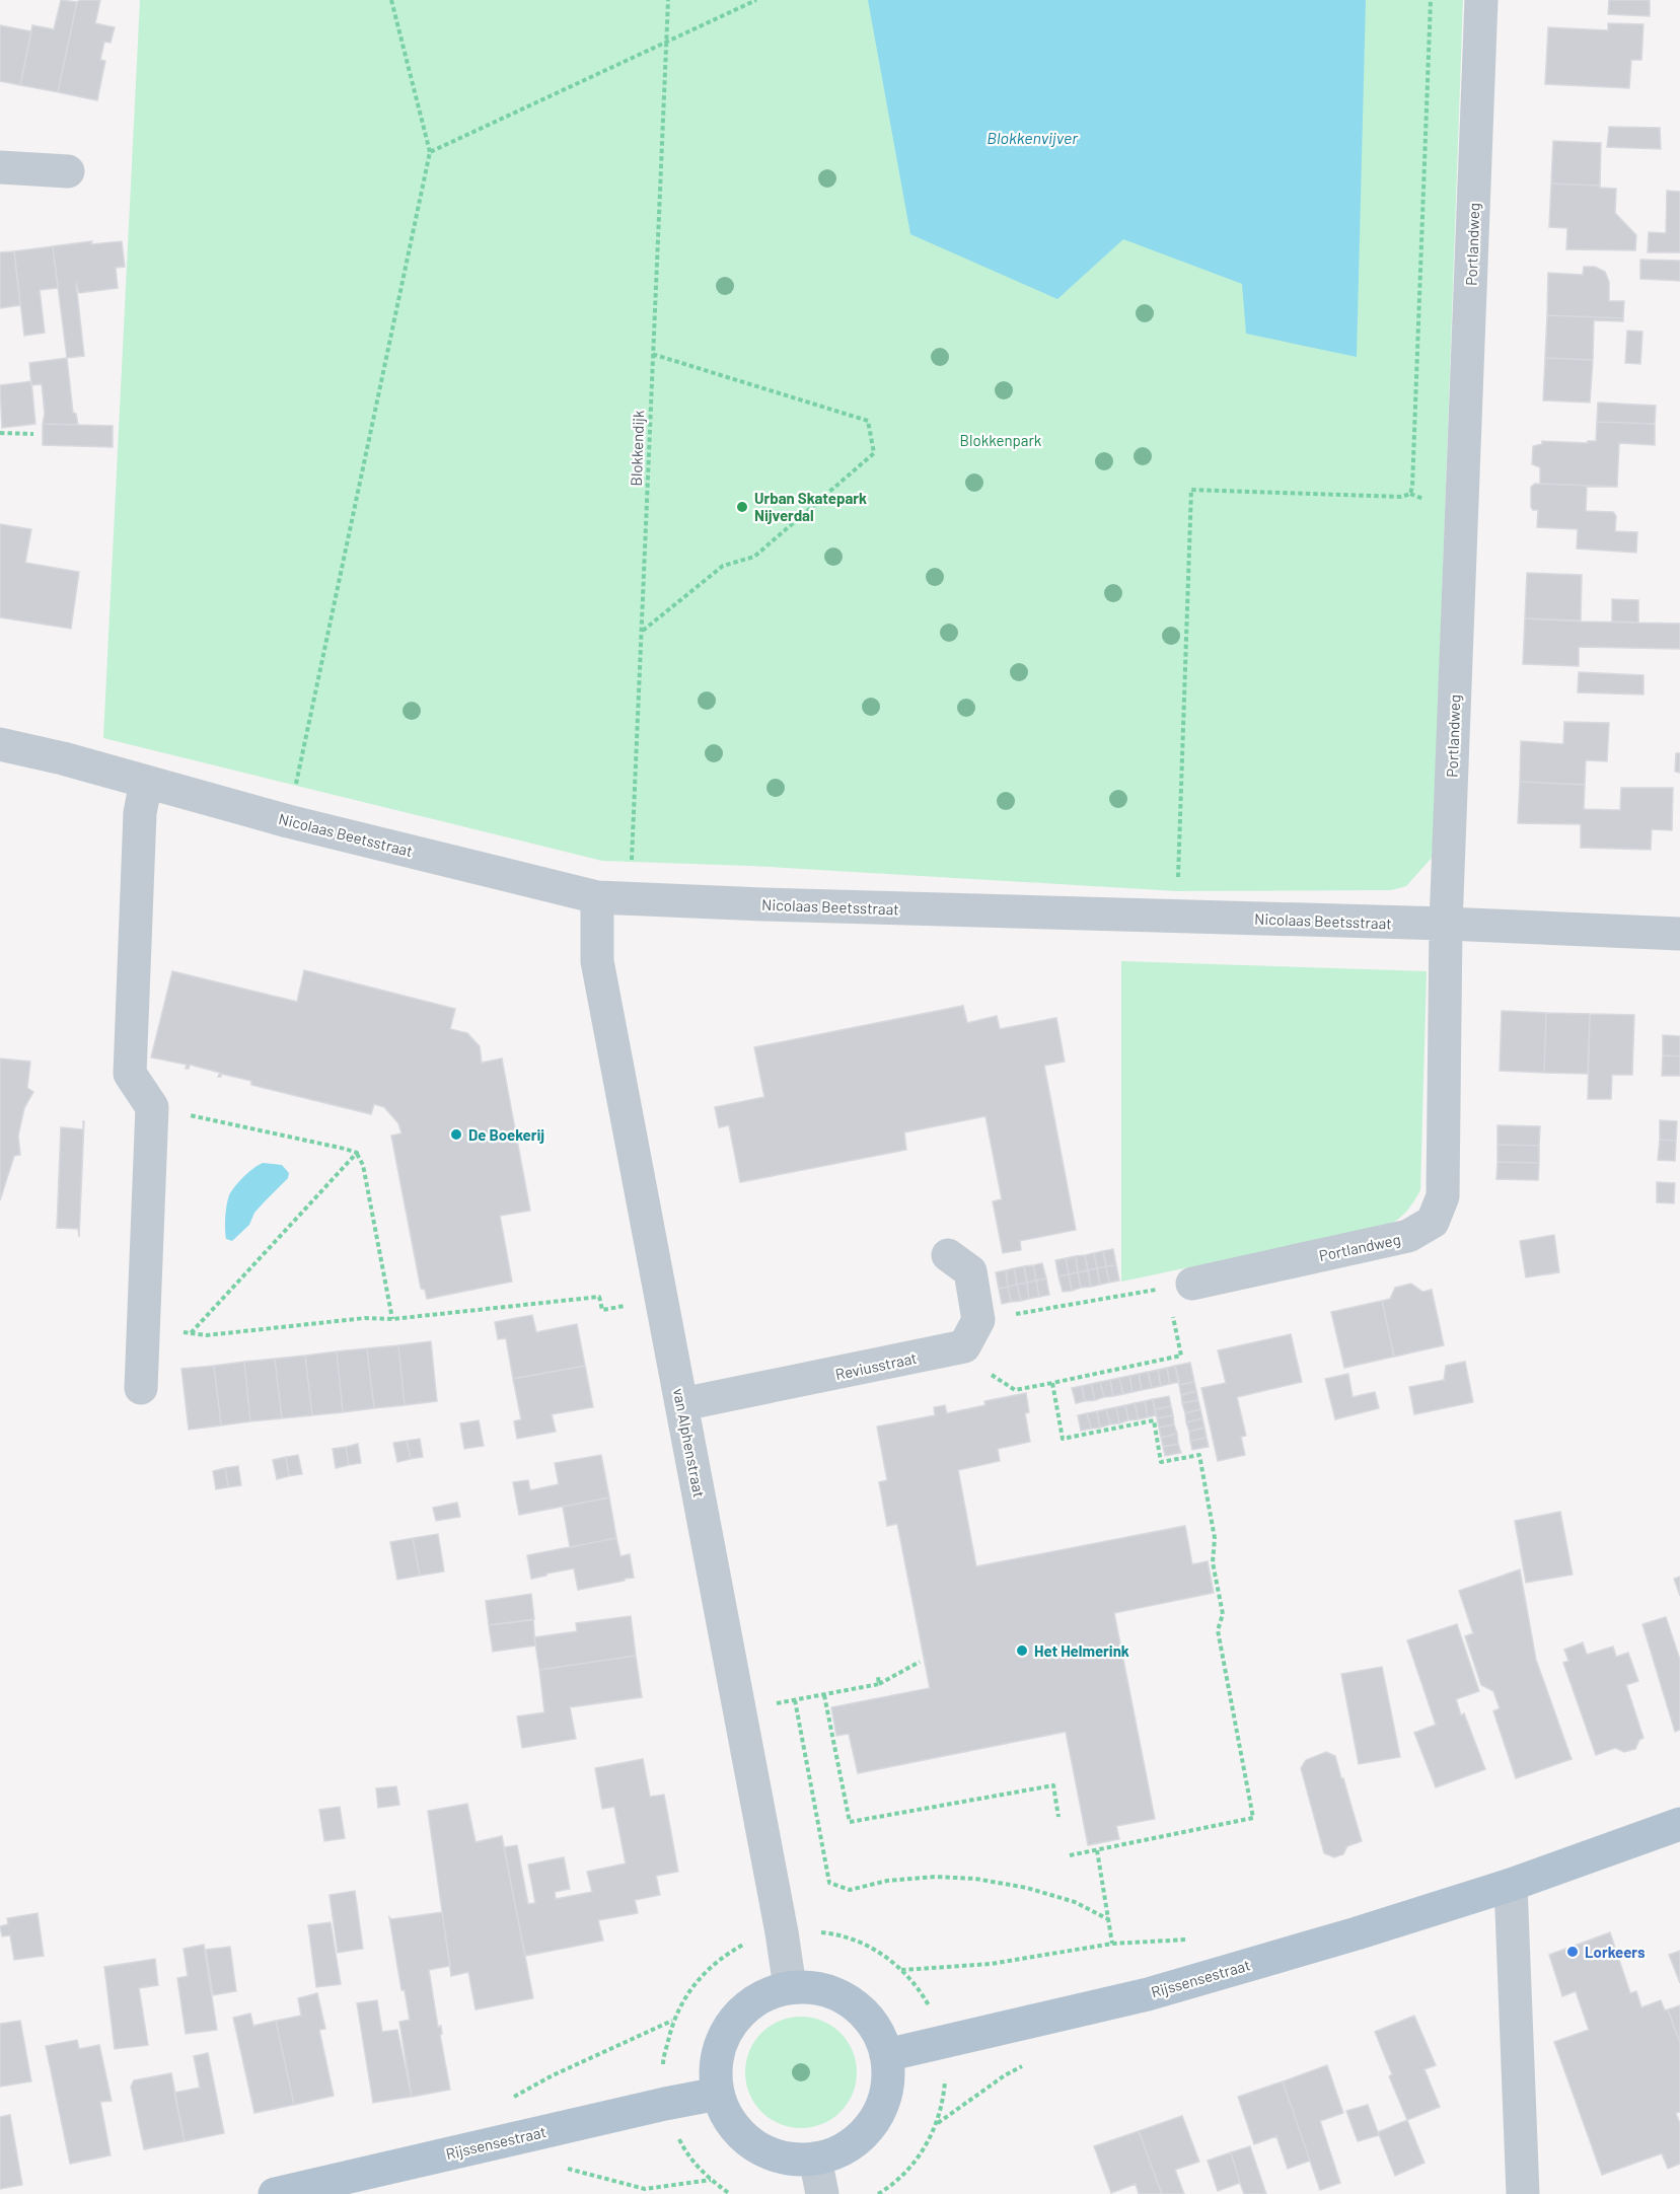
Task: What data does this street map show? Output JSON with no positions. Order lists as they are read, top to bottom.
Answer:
{
  "streets": {
    "main road": ["Rijssensestraat"],
    "street": [
      "Portlandweg",
      "Nicolaas Beetsstraat",
      "Reviusstraat",
      "van Alphenstraat"
    ],
    "path": ["Blokkendijk"]
  },
  "crossings": [
    ["Portlandweg", "Nicolaas Beetsstraat"],
    ["Blokkendijk", "Nicolaas Beetsstraat"],
    ["Nicolaas Beetsstraat", "van Alphenstraat"],
    ["Reviusstraat", "van Alphenstraat"],
    ["van Alphenstraat", "Rijssensestraat"]
  ],
  "water": ["Blokkenvijver"],
  "parks": ["Blokkenpark"],
  "places": [
    "Urban Skatepark Nijverdal",
    "De Boekerij",
    "Het Helmerink",
    "Lorkeers"
  ]
}
